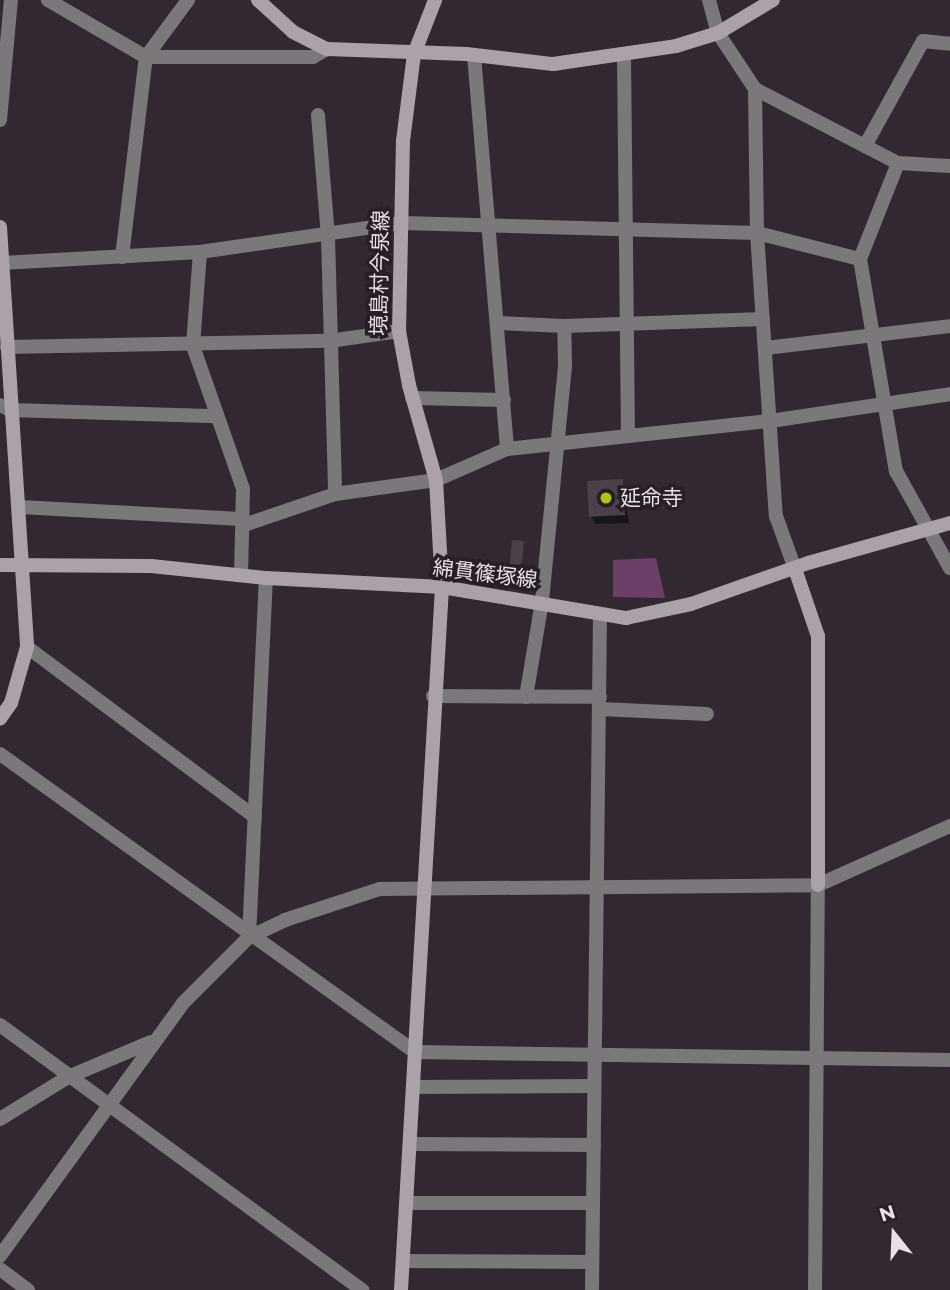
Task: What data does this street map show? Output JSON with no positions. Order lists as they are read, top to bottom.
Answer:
{
  "streets": {
    "street": ["境島村今泉線", "綿貫篠塚線"]
  },
  "crossings": [
    ["境島村今泉線", "綿貫篠塚線"]
  ],
  "places": ["延命寺"],
  "north": "top"
}
